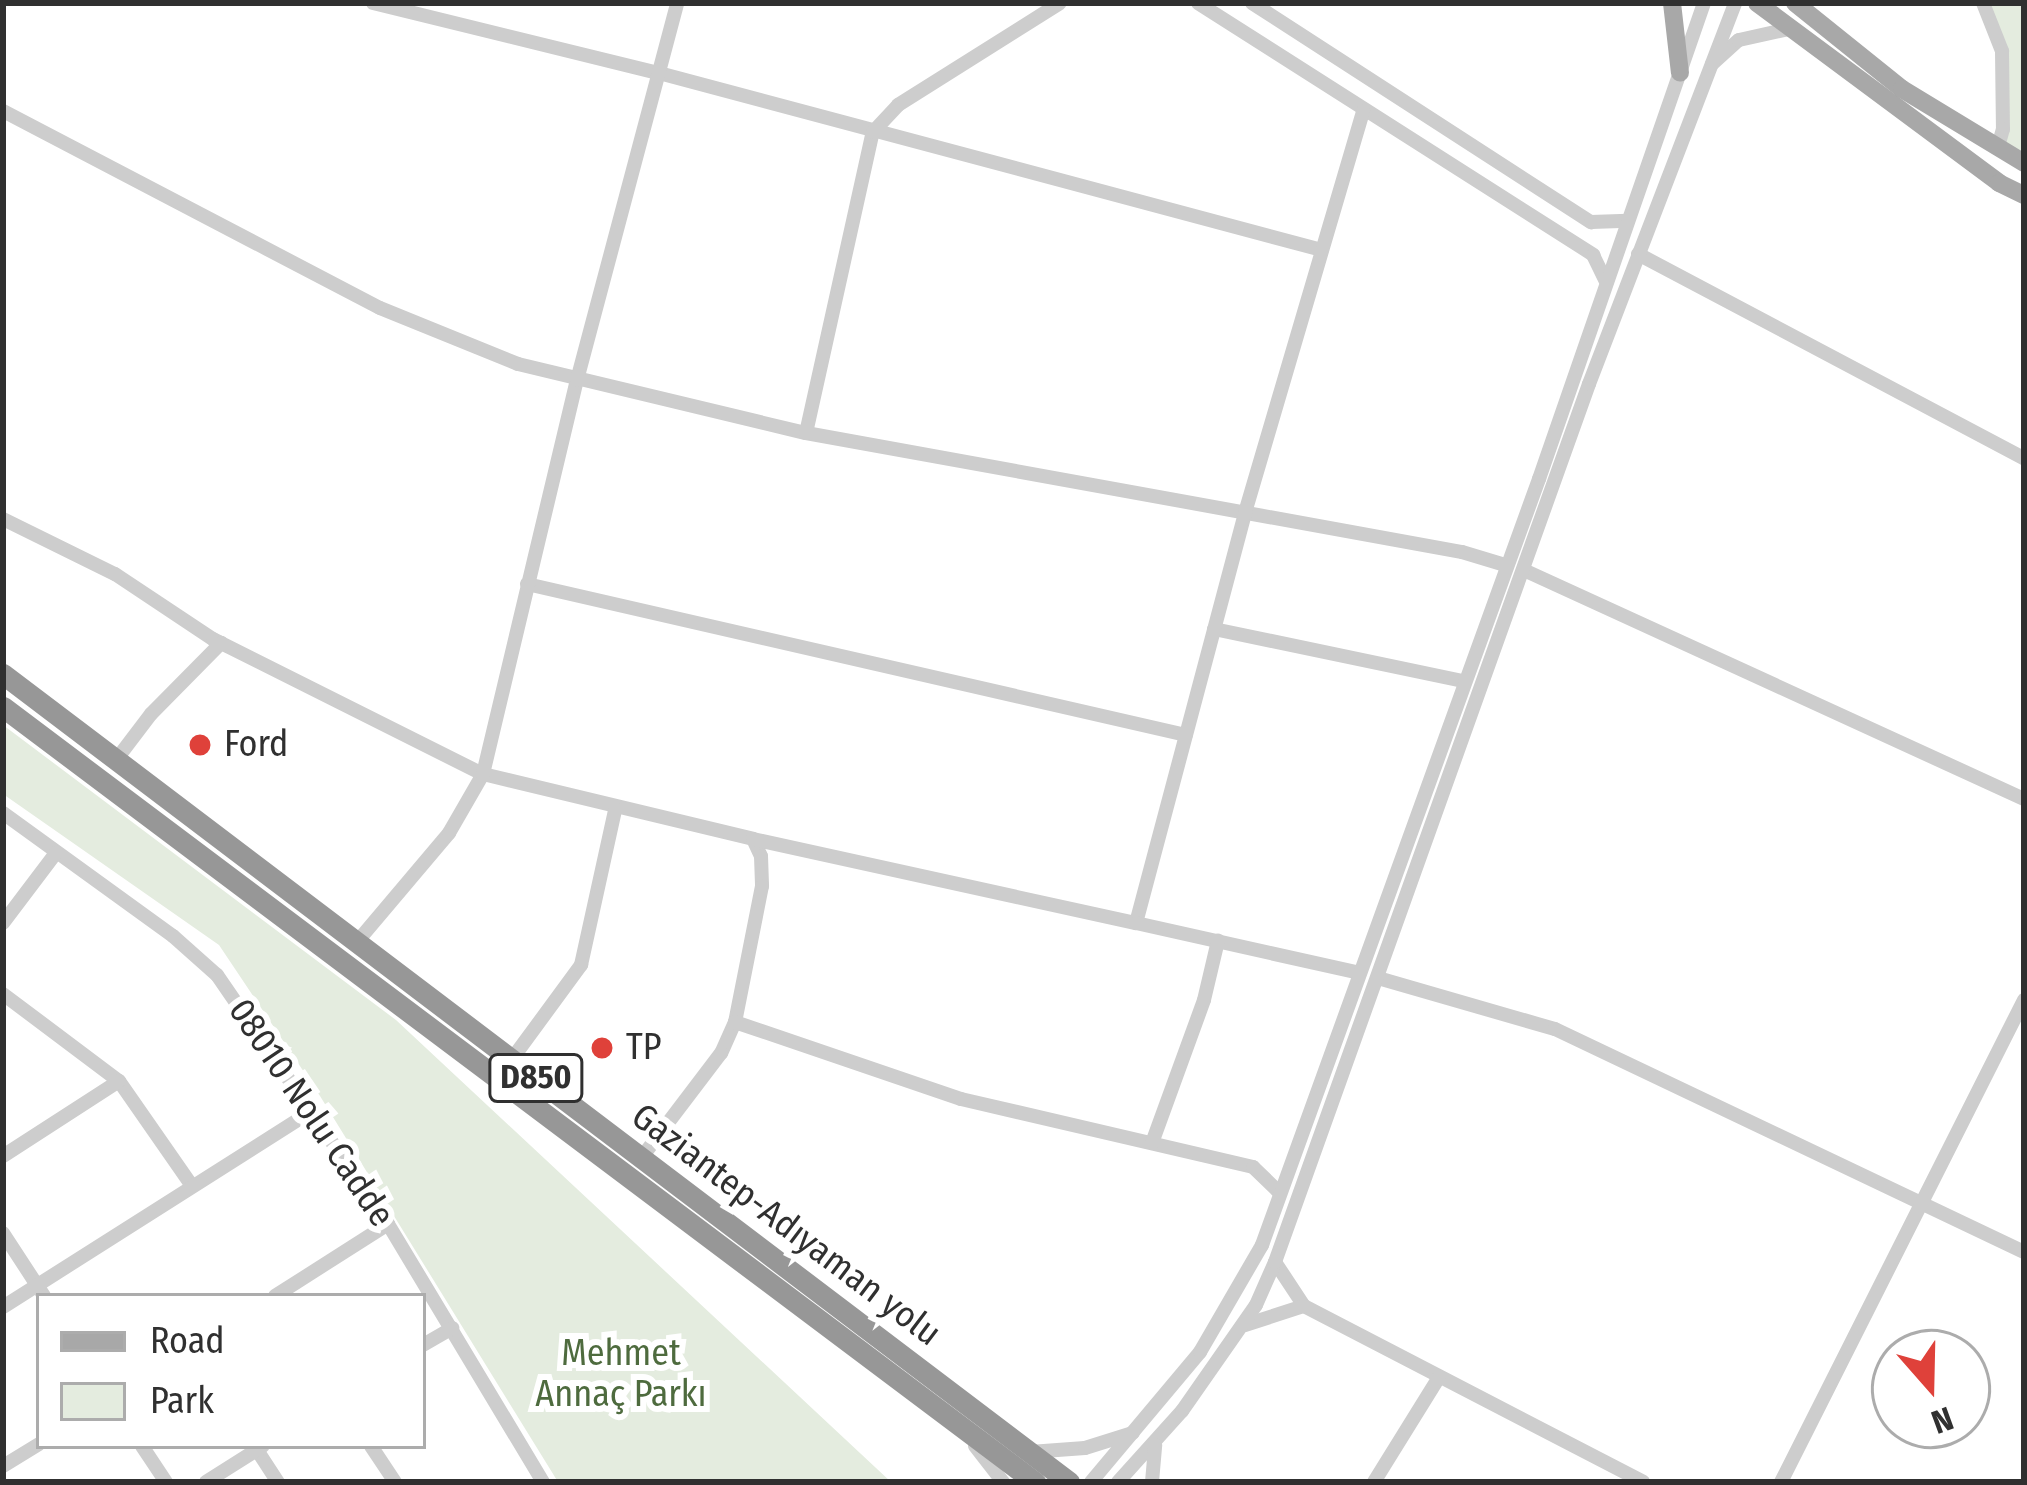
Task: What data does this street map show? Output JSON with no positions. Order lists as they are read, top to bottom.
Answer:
{
  "streets": {
    "highway": ["D850", "Gaziantep-Adıyaman yolu"],
    "street": ["08010 Nolu Cadde"]
  },
  "parks": ["Mehmet Annaç Parkı"],
  "places": ["Ford", "TP"],
  "legend": ["Road", "Park"],
  "north": "bottom"
}
